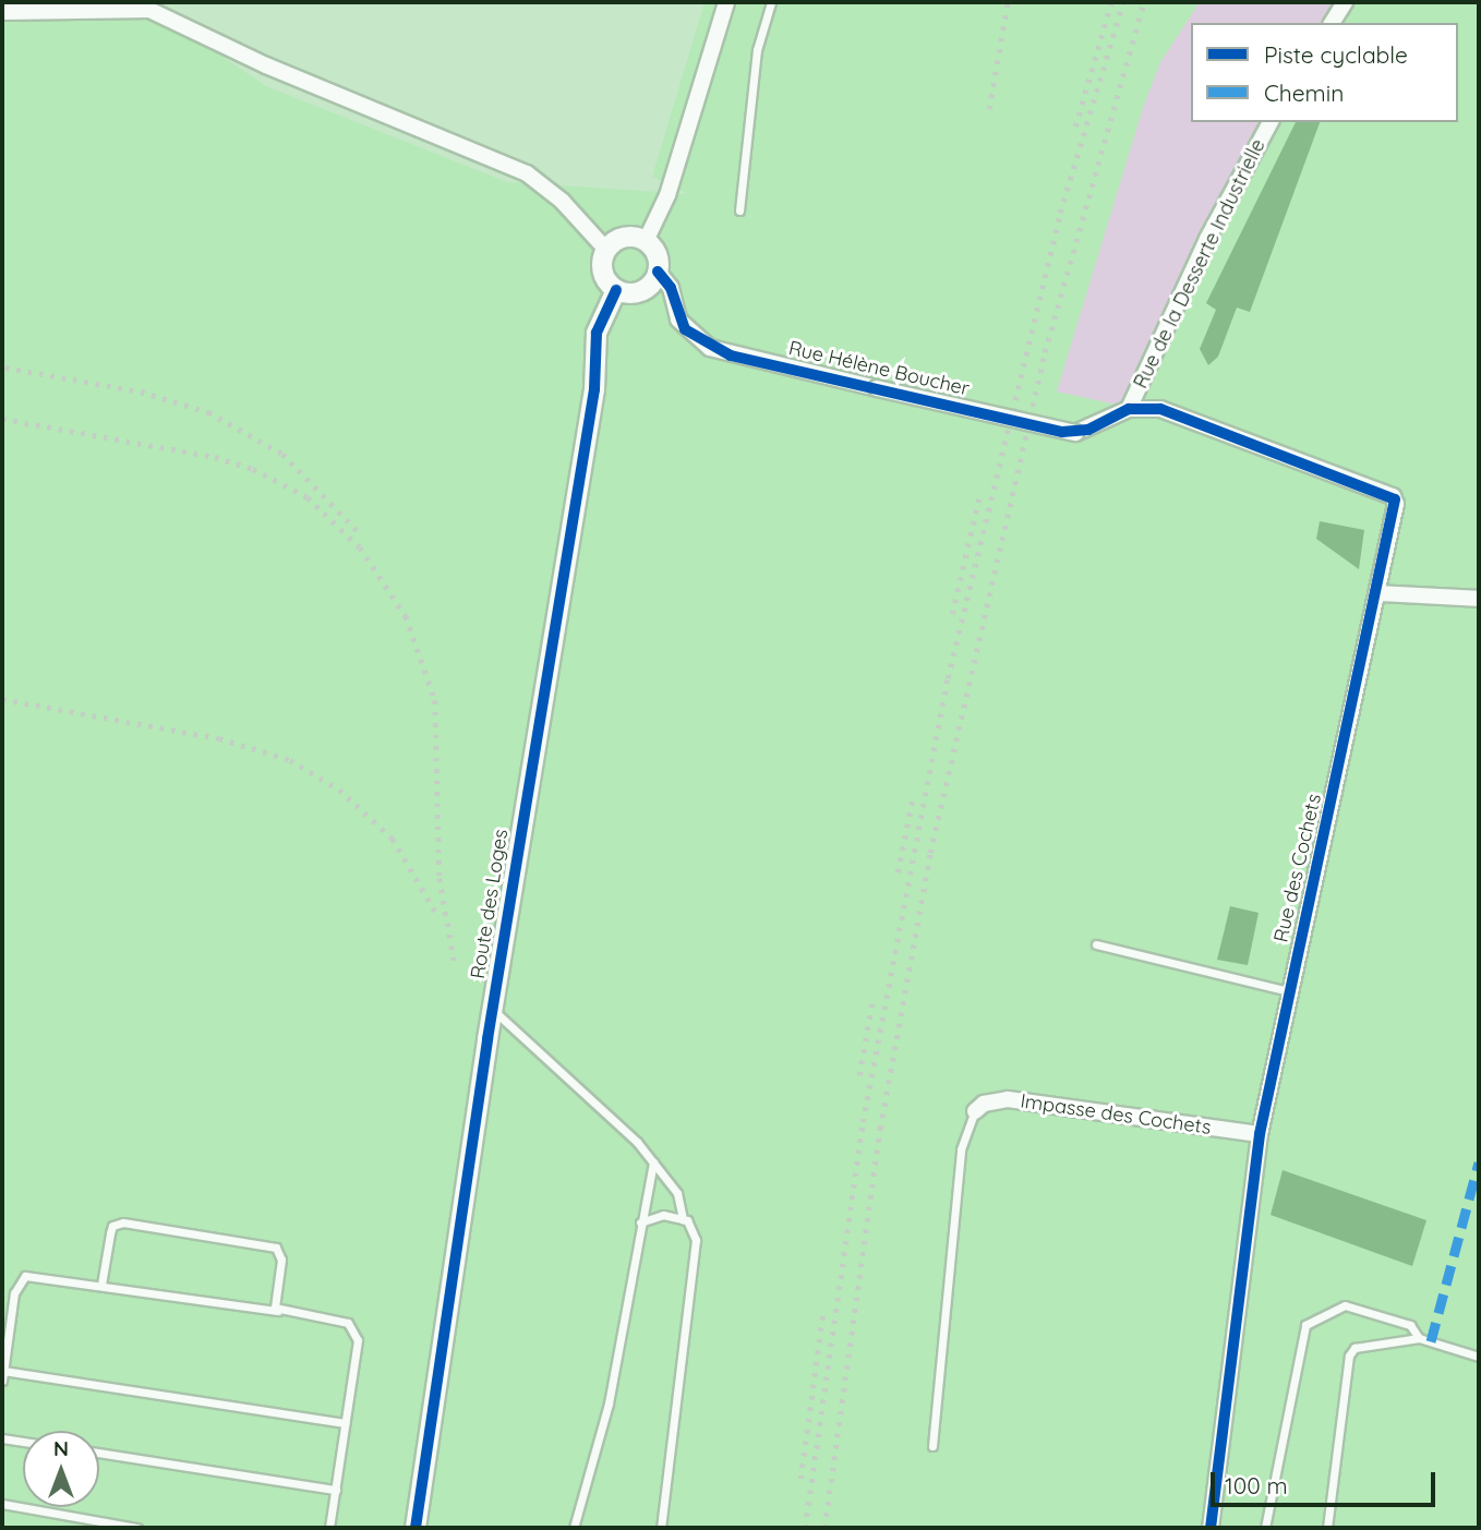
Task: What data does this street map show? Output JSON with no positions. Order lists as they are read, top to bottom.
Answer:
{
  "streets": {
    "street": [
      "Rue de la Desserte Industrielle",
      "Rue Hélène Boucher",
      "Rue des Cochets",
      "Route des Loges",
      "Impasse des Cochets"
    ]
  },
  "crossings": [
    ["Rue de la Desserte Industrielle", "Rue Hélène Boucher"],
    ["Rue de la Desserte Industrielle", "Rue des Cochets"],
    ["Rue Hélène Boucher", "Rue des Cochets"],
    ["Rue Hélène Boucher", "Route des Loges"],
    ["Rue des Cochets", "Impasse des Cochets"]
  ],
  "legend": ["Piste cyclable", "Chemin"],
  "scale_bar": "100 m",
  "north": "top"
}
